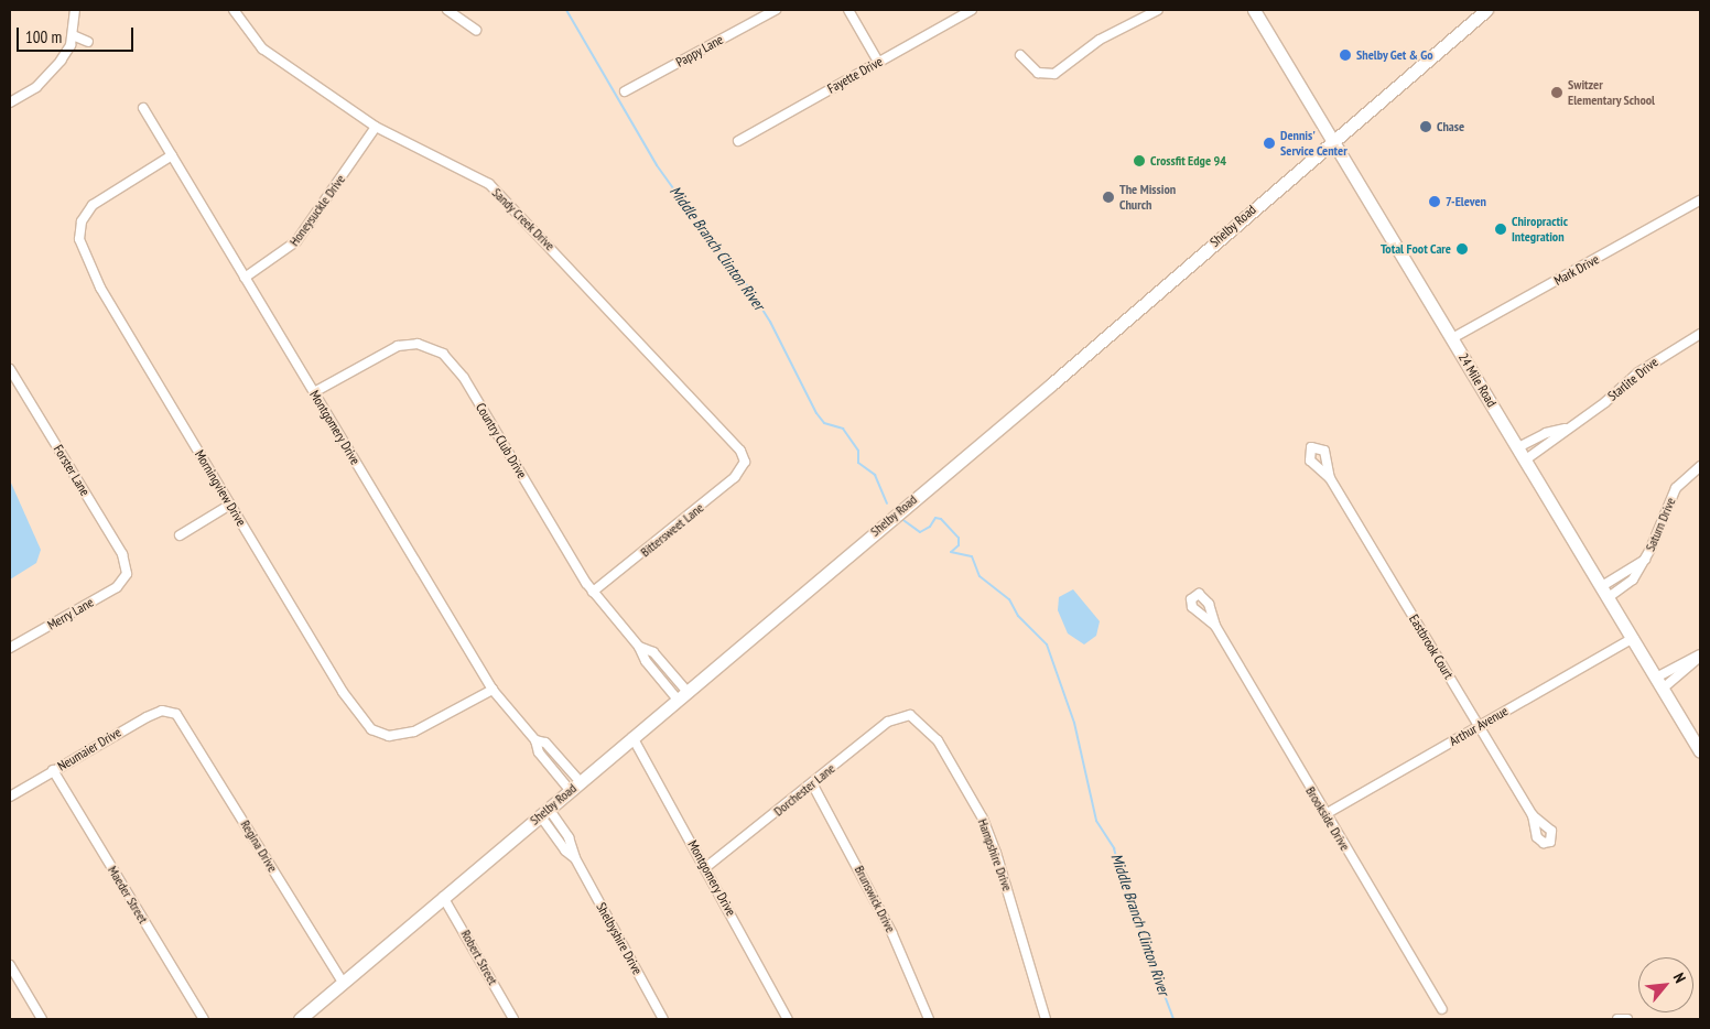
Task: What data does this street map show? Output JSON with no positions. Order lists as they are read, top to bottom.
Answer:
{
  "streets": {
    "street": [
      "Pappy Lane",
      "Fayette Drive",
      "Honeysuckle Drive",
      "Sandy Creek Drive",
      "Shelby Road",
      "Mark Drive",
      "Starlite Drive",
      "24 Mile Road",
      "Montgomery Drive",
      "Country Club Drive",
      "Forster Lane",
      "Morningview Drive",
      "Saturn Drive",
      "Bittersweet Lane",
      "Merry Lane",
      "Eastbrook Court",
      "Arthur Avenue",
      "Neumaier Drive",
      "Dorchester Lane",
      "Brookside Drive",
      "Regina Drive",
      "Hampshire Drive",
      "Maeder Street",
      "Brunswick Drive",
      "Shelbyshire Drive",
      "Robert Street"
    ]
  },
  "crossings": [
    ["Honeysuckle Drive", "Sandy Creek Drive"],
    ["Honeysuckle Drive", "Montgomery Drive"],
    ["Sandy Creek Drive", "Bittersweet Lane"],
    ["Shelby Road", "24 Mile Road"],
    ["Shelby Road", "Montgomery Drive"],
    ["Shelby Road", "Country Club Drive"],
    ["Shelby Road", "Regina Drive"],
    ["Shelby Road", "Shelbyshire Drive"],
    ["Shelby Road", "Robert Street"],
    ["Mark Drive", "24 Mile Road"],
    ["Starlite Drive", "24 Mile Road"],
    ["24 Mile Road", "Saturn Drive"],
    ["24 Mile Road", "Arthur Avenue"],
    ["Montgomery Drive", "Country Club Drive"],
    ["Montgomery Drive", "Morningview Drive"],
    ["Montgomery Drive", "Dorchester Lane"],
    ["Country Club Drive", "Bittersweet Lane"],
    ["Forster Lane", "Merry Lane"],
    ["Eastbrook Court", "Arthur Avenue"],
    ["Arthur Avenue", "Brookside Drive"],
    ["Neumaier Drive", "Regina Drive"],
    ["Neumaier Drive", "Maeder Street"],
    ["Dorchester Lane", "Hampshire Drive"],
    ["Dorchester Lane", "Brunswick Drive"]
  ],
  "water": ["Middle Branch Clinton River"],
  "places": [
    "Shelby Get & Go",
    "Switzer Elementary School",
    "Chase",
    "Dennis' Service Center",
    "Crossfit Edge 94",
    "The Mission Church",
    "7-Eleven",
    "Chiropractic Integration",
    "Total Foot Care"
  ],
  "scale_bar": "100 m",
  "north": "top right"
}
